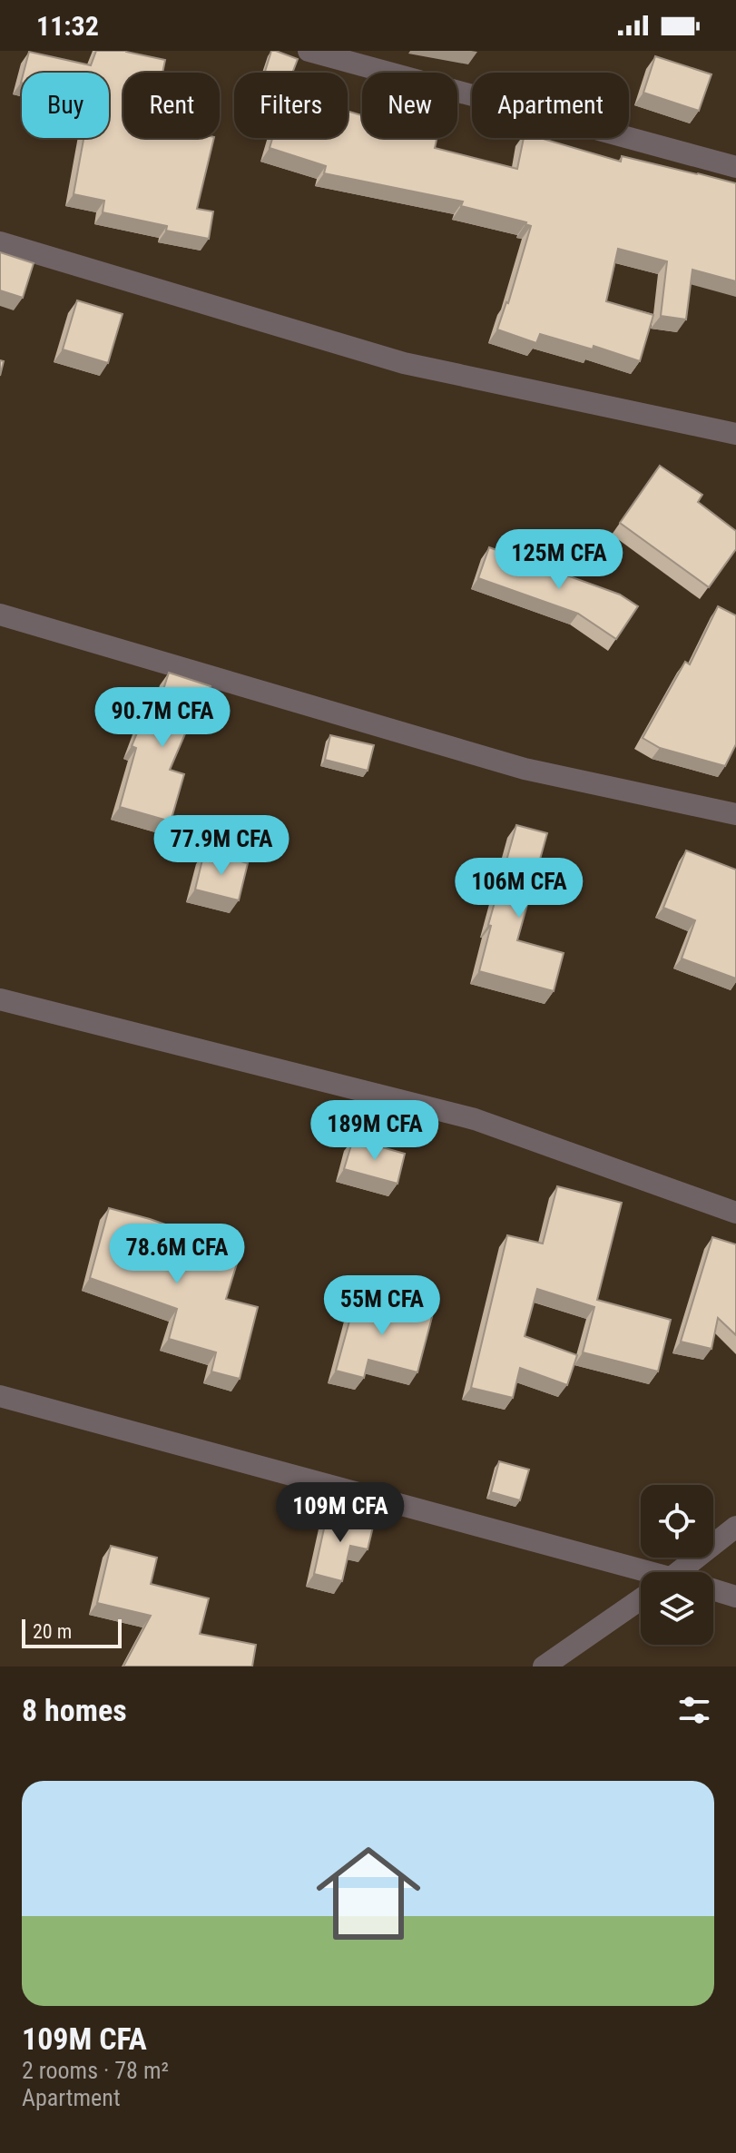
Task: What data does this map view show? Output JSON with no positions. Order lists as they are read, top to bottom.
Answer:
{
  "scale_bar": "20 m",
  "page": {
    "status": "11:32",
    "chip": [
      "Buy",
      "Rent",
      "Filters",
      "New",
      "Apartment"
    ],
    "price": [
      "125M CFA",
      "90.7M CFA",
      "77.9M CFA",
      "106M CFA",
      "189M CFA",
      "78.6M CFA",
      "55M CFA",
      "109M CFA"
    ],
    "scale": "20 m",
    "heading": "8 homes",
    "list": [
      {
        "name": "109M CFA",
        "note": "2 rooms · 78 m² · Apartment"
      }
    ]
  }
}
